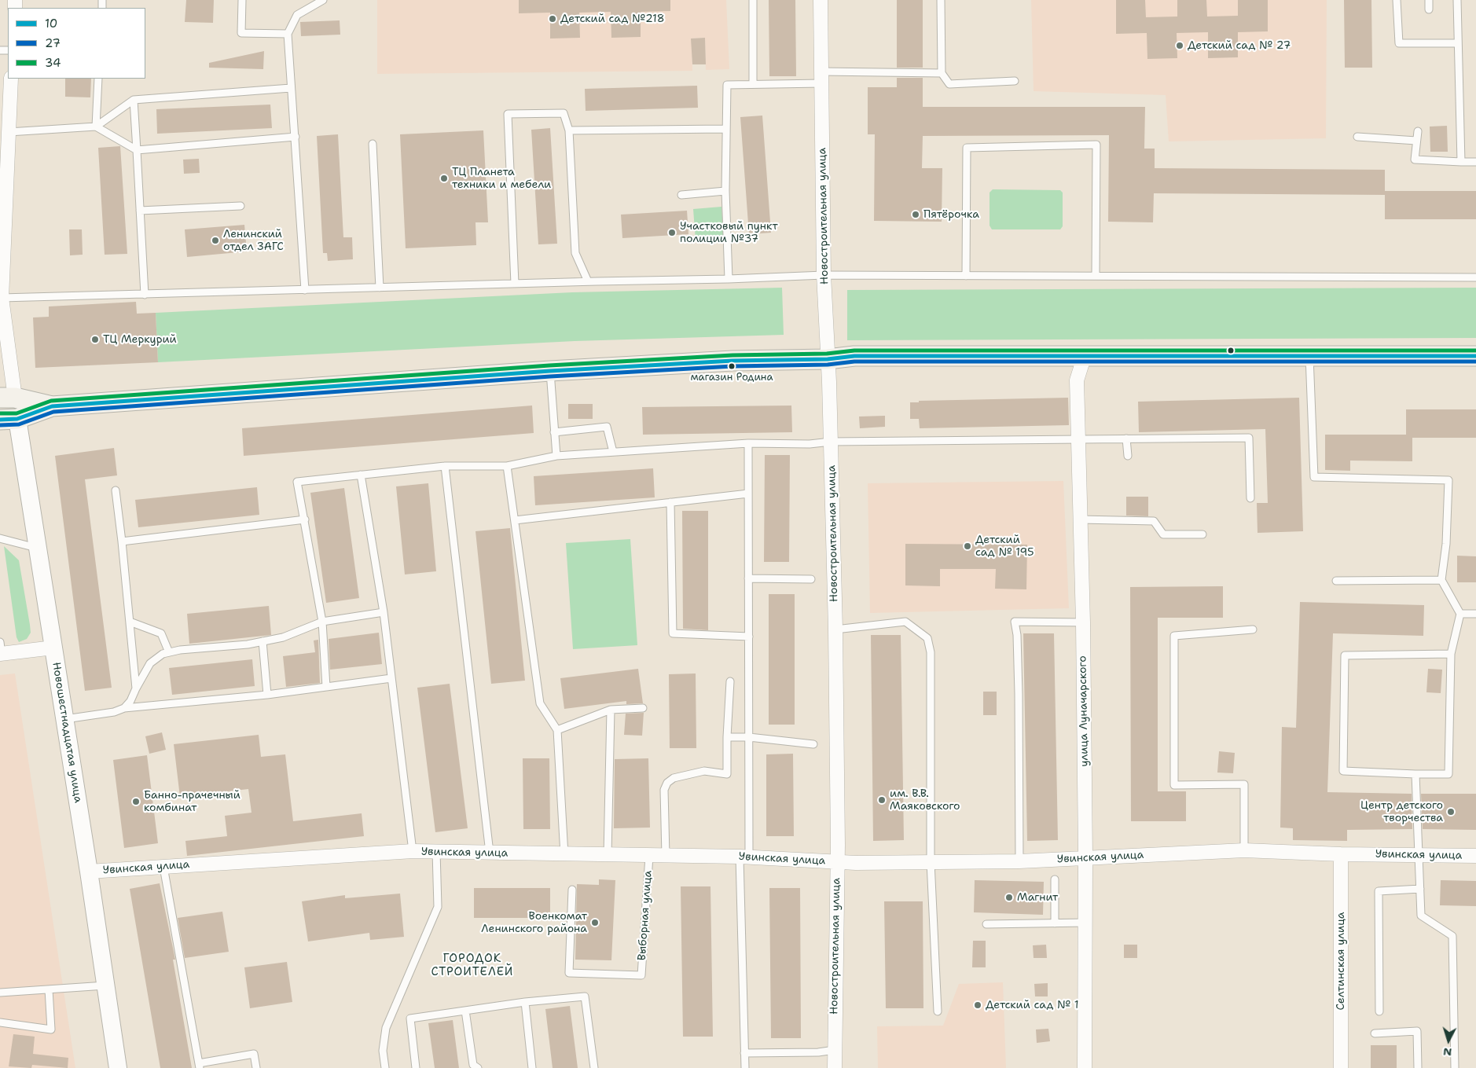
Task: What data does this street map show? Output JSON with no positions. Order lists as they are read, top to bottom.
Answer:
{
  "streets": {
    "main road": ["Новошестнадцатая улица"],
    "street": [
      "Новостроительная улица",
      "улица Луначарского",
      "Увинская улица",
      "Селтинская улица"
    ],
    "lane": ["Выборная улица"]
  },
  "crossings": [
    ["Новостроительная улица", "Увинская улица"],
    ["улица Луначарского", "Увинская улица"],
    ["Новошестнадцатая улица", "Увинская улица"],
    ["Увинская улица", "Выборная улица"],
    ["Увинская улица", "Селтинская улица"]
  ],
  "districts": ["ГОРОДОК СТРОИТЕЛЕЙ"],
  "places": [
    "Детский сад №218",
    "Детский сад № 27",
    "ТЦ Планета техники и мебели",
    "Пятёрочка",
    "Участковый пункт полиции №37",
    "Ленинский отдел ЗАГС",
    "ТЦ Меркурий",
    "магазин Родина",
    "Детский сад № 195",
    "им. В.В. Маяковского",
    "Банно-прачечный комбинат",
    "Центр детского творчества",
    "Магнит",
    "Военкомат Ленинского района",
    "Детский сад № 1"
  ],
  "lines": ["transit line 34", "transit line 10", "transit line 27"],
  "legend": ["10", "27", "34"],
  "north": "bottom"
}
